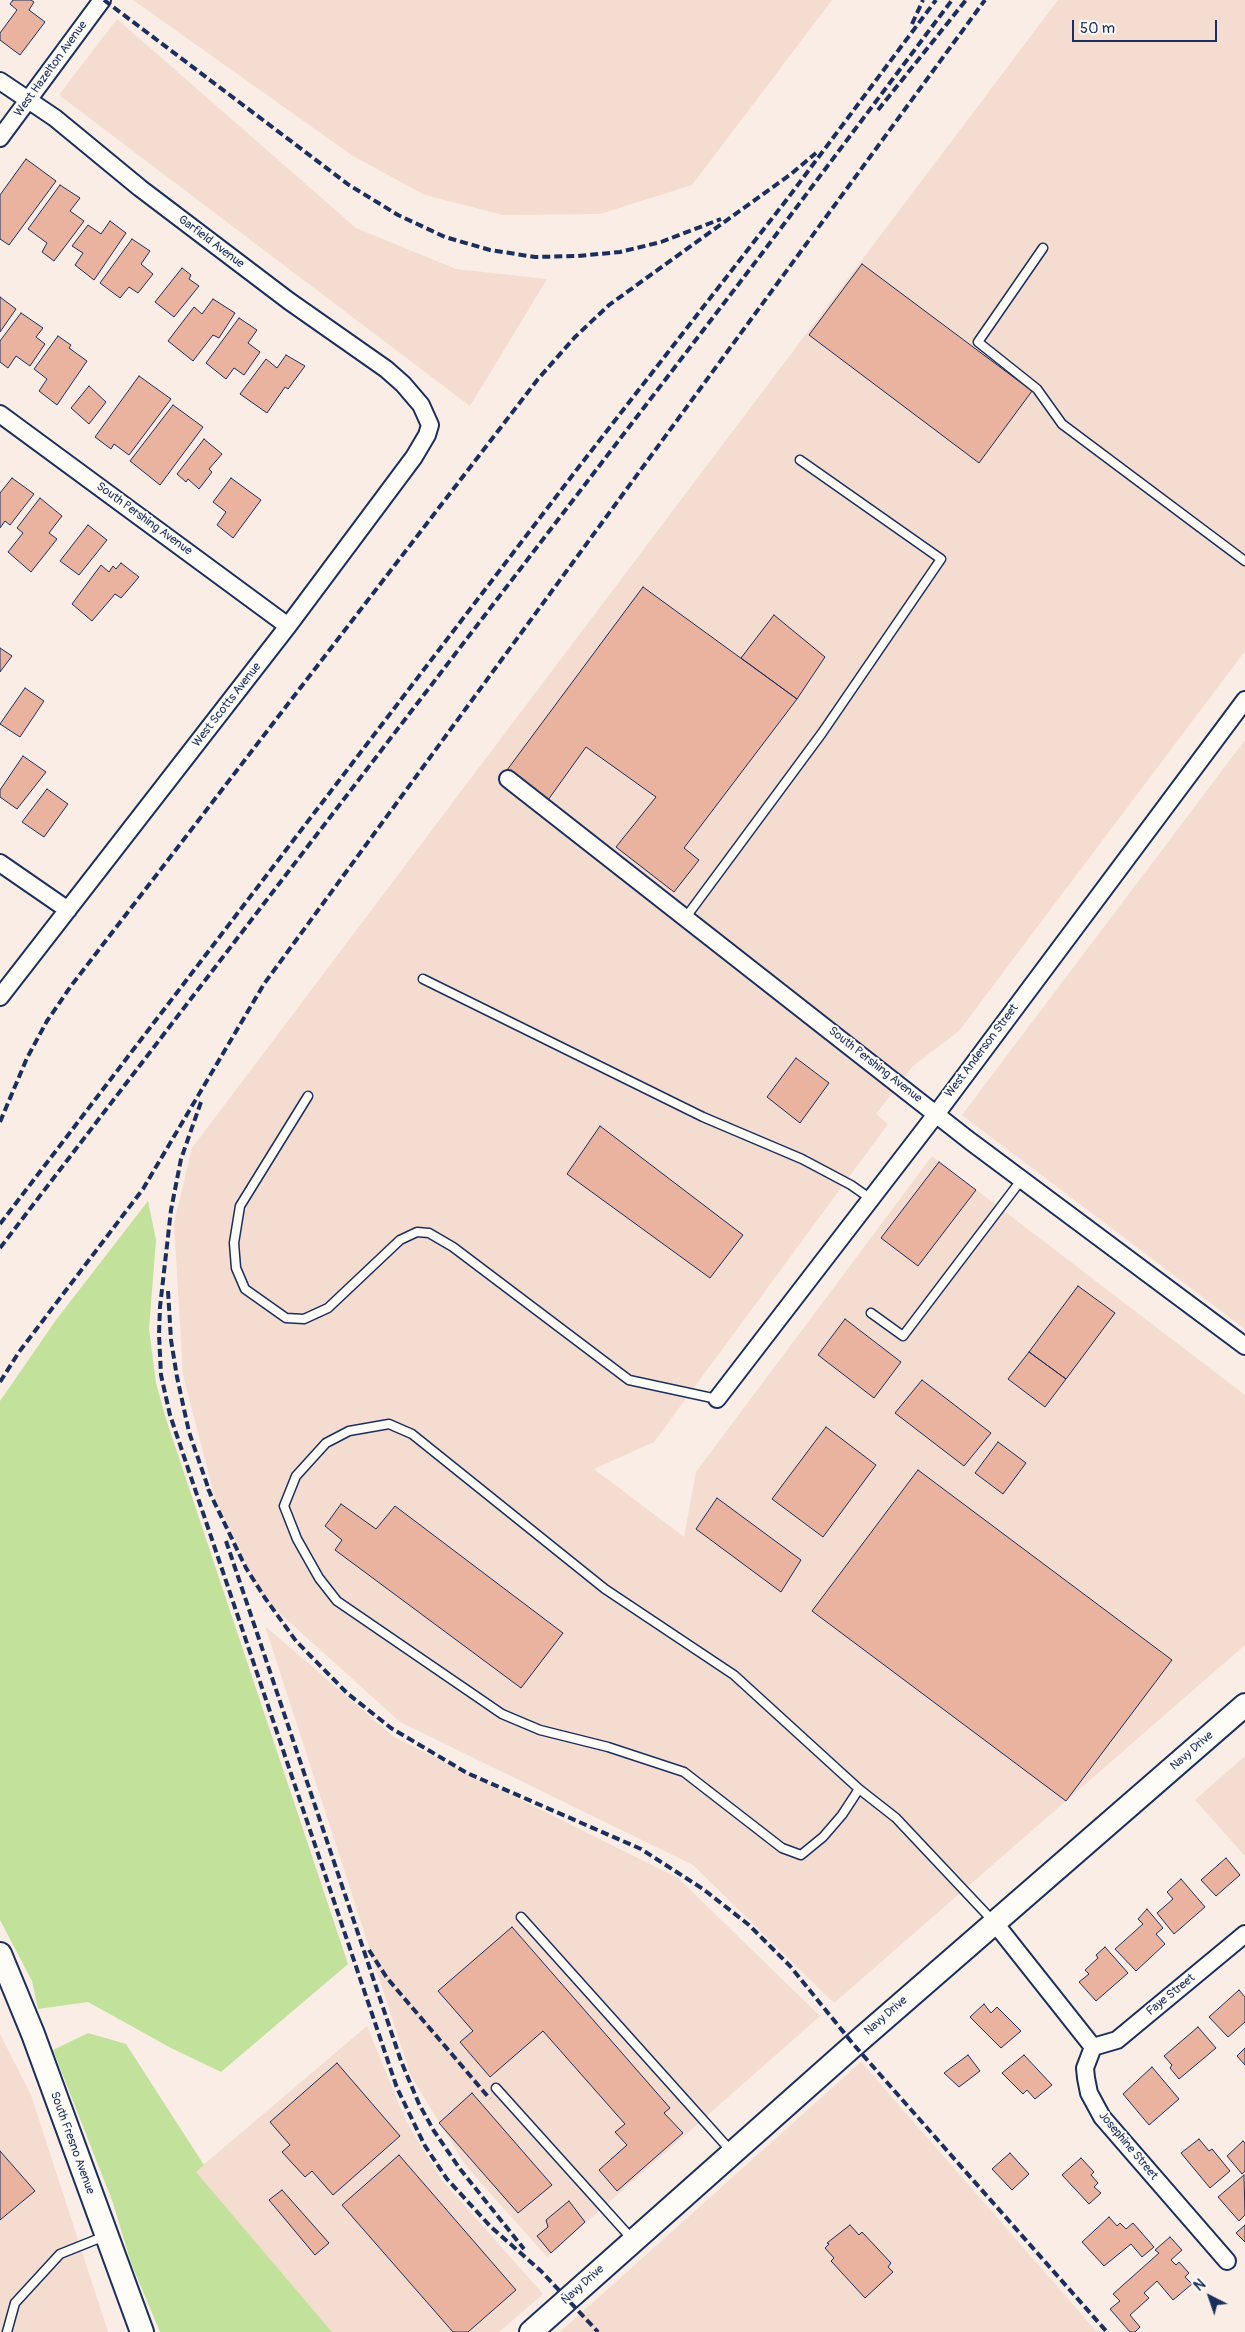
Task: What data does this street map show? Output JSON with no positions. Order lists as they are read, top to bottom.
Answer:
{
  "streets": {
    "street": [
      "West Hazelton Avenue",
      "Garfield Avenue",
      "South Pershing Avenue",
      "West Scotts Avenue",
      "West Anderson Street",
      "Navy Drive",
      "Faye Street",
      "South Fresno Avenue",
      "Josephine Street"
    ]
  },
  "crossings": [
    ["West Hazelton Avenue", "Garfield Avenue"],
    ["Garfield Avenue", "West Scotts Avenue"],
    ["South Pershing Avenue", "West Scotts Avenue"],
    ["South Pershing Avenue", "West Anderson Street"],
    ["Faye Street", "Josephine Street"]
  ],
  "scale_bar": "50 m",
  "north": "top left"
}
